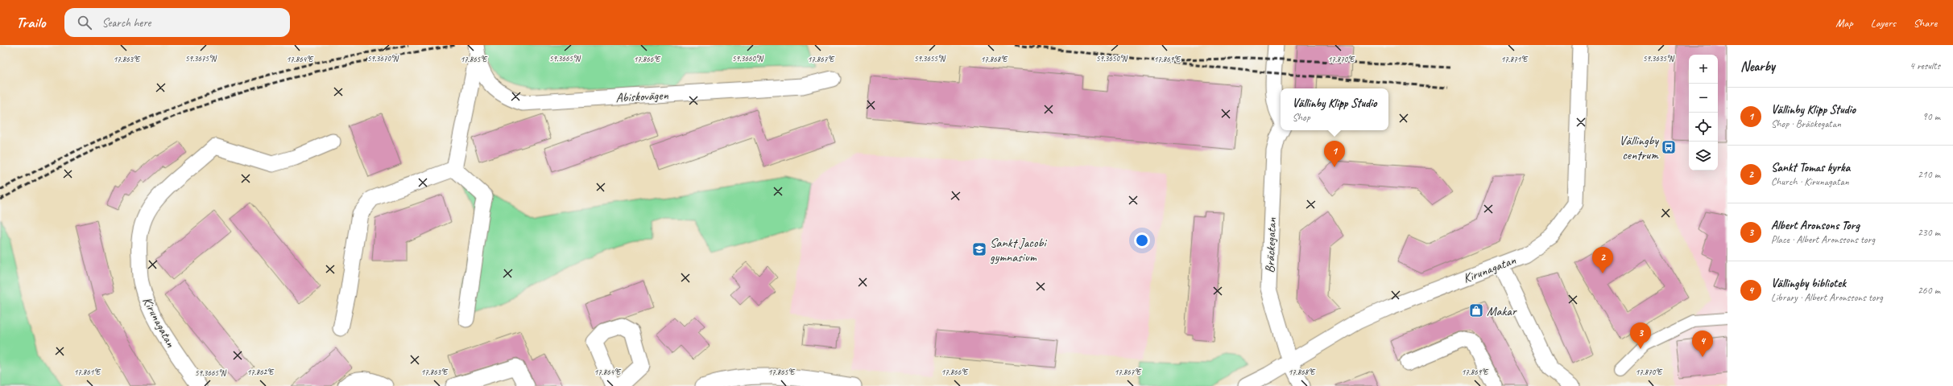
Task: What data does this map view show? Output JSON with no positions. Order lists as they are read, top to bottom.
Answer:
{
  "streets": {
    "street": ["Abiskovägen", "Bräckegatan", "Kirunagatan"]
  },
  "crossings": [
    ["Bräckegatan", "Kirunagatan"]
  ],
  "places": {
    "bus stop": ["Vällingby centrum"],
    "school or university": ["Sankt Jacobi gymnasium"],
    "shop": ["Makar"]
  },
  "page": {
    "header": "Trailo",
    "search": "Search here",
    "nav": ["Map", "Layers", "Share"],
    "heading": ["Nearby", "4 results"],
    "map_buttons": ["+", "−"],
    "list": [
      {
        "mark": "1",
        "name": "Vällinby Klipp Studio",
        "note": "Shop · Bräckegatan",
        "value": "90 m"
      },
      {
        "mark": "2",
        "name": "Sankt Tomas kyrka",
        "note": "Church · Kirunagatan",
        "value": "210 m"
      },
      {
        "mark": "3",
        "name": "Albert Aronsons Torg",
        "note": "Place · Albert Aronssons torg",
        "value": "230 m"
      },
      {
        "mark": "4",
        "name": "Vällingby bibliotek",
        "note": "Library · Albert Aronssons torg",
        "value": "260 m"
      }
    ],
    "popup": ["Vällinby Klipp Studio", "Shop"],
    "pins": [
      "1",
      "2",
      "3",
      "4"
    ]
  },
  "coordinates": [
    "59.3670°N",
    "59.3665°N",
    "59.3650°N",
    "59.3635°N",
    "59.3675°N",
    "59.3660°N",
    "59.3655°N",
    "17.870°E",
    "17.871°E",
    "17.863°E",
    "17.864°E",
    "17.865°E",
    "17.866°E",
    "17.867°E",
    "17.868°E",
    "17.869°E",
    "17.861°E",
    "17.862°E"
  ]
}
